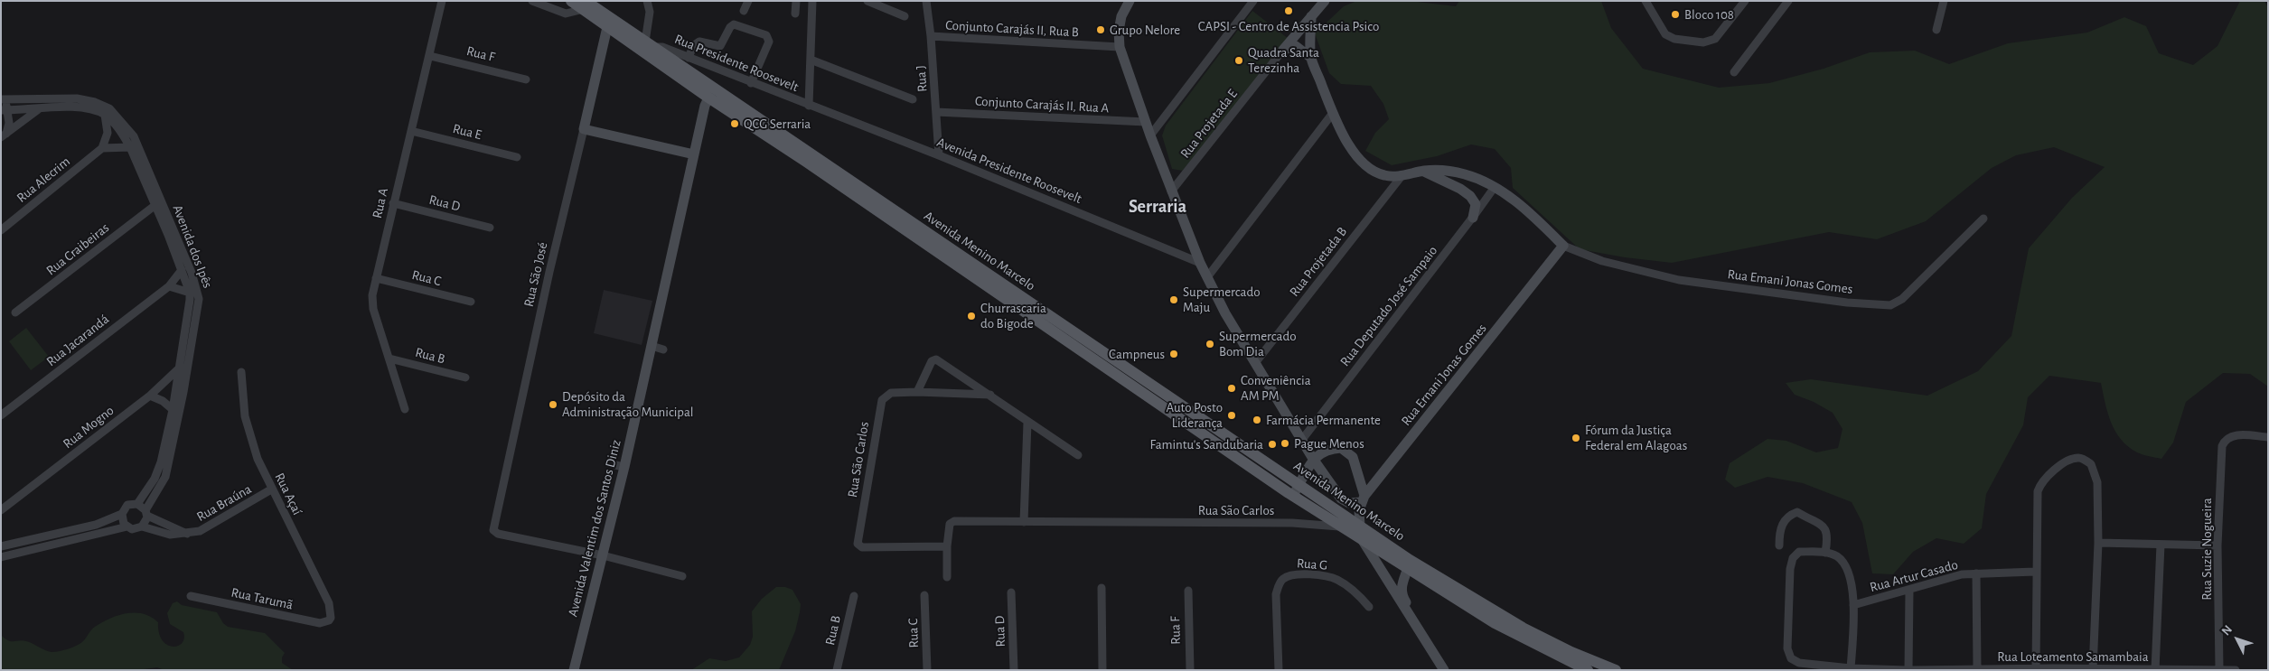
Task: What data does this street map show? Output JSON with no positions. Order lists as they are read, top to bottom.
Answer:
{
  "streets": {
    "main road": ["Avenida Menino Marcelo"],
    "street": [
      "Conjunto Carajás II, Rua B",
      "Rua F",
      "Rua Presidente Roosevelt",
      "Rua J",
      "Conjunto Carajás II, Rua A",
      "Rua Projetada E",
      "Rua E",
      "Avenida Presidente Roosevelt",
      "Rua Alecrim",
      "Rua A",
      "Rua D",
      "Avenida dos Ipês",
      "Rua Craibeiras",
      "Rua Projetada B",
      "Rua São José",
      "Rua C",
      "Rua Emani Jonas Gomes",
      "Rua Deputado José Sampaio",
      "Rua Jacarandá",
      "Rua B",
      "Rua Ernani Jonas Gomes",
      "Rua Mogno",
      "Rua São Carlos",
      "Rua Açaí",
      "Rua Braúna",
      "Avenida Valentim dos Santos Diniz",
      "Rua Suzie Nogueira",
      "Rua G",
      "Rua Artur Casado",
      "Rua Tarumã",
      "Rua Loteamento Samambaia"
    ]
  },
  "crossings": [
    ["Conjunto Carajás II, Rua B", "Rua J"],
    ["Rua F", "Rua A"],
    ["Rua Presidente Roosevelt", "Avenida Presidente Roosevelt"],
    ["Rua Presidente Roosevelt", "Avenida Menino Marcelo"],
    ["Rua J", "Conjunto Carajás II, Rua A"],
    ["Rua J", "Avenida Presidente Roosevelt"],
    ["Rua E", "Rua A"],
    ["Rua A", "Rua D"],
    ["Rua A", "Rua C"],
    ["Rua A", "Rua B"],
    ["Avenida dos Ipês", "Rua Craibeiras"],
    ["Avenida dos Ipês", "Rua Jacarandá"],
    ["Avenida dos Ipês", "Rua Mogno"],
    ["Avenida dos Ipês", "Rua Braúna"],
    ["Avenida Menino Marcelo", "Rua São José"],
    ["Avenida Menino Marcelo", "Rua São Carlos"],
    ["Avenida Menino Marcelo", "Avenida Valentim dos Santos Diniz"],
    ["Rua São José", "Avenida Valentim dos Santos Diniz"],
    ["Rua Emani Jonas Gomes", "Rua Ernani Jonas Gomes"],
    ["Rua Açaí", "Rua Braúna"],
    ["Rua Açaí", "Rua Tarumã"],
    ["Rua Suzie Nogueira", "Rua Loteamento Samambaia"]
  ],
  "districts": ["Serraria"],
  "places": [
    "CAPSI - Centro de Assistencia Psico",
    "Bloco 108",
    "Grupo Nelore",
    "Quadra Santa Terezinha",
    "QCG Serraria",
    "Supermercado Maju",
    "Churrascaria do Bigode",
    "Supermercado Bom Dia",
    "Campneus",
    "Conveniência AM PM",
    "Depósito da Administração Municipal",
    "Auto Posto Liderança",
    "Farmácia Permanente",
    "Fórum da Justiça Federal em Alagoas",
    "Pague Menos",
    "Famintu's Sandubaria"
  ],
  "north": "top left"
}
